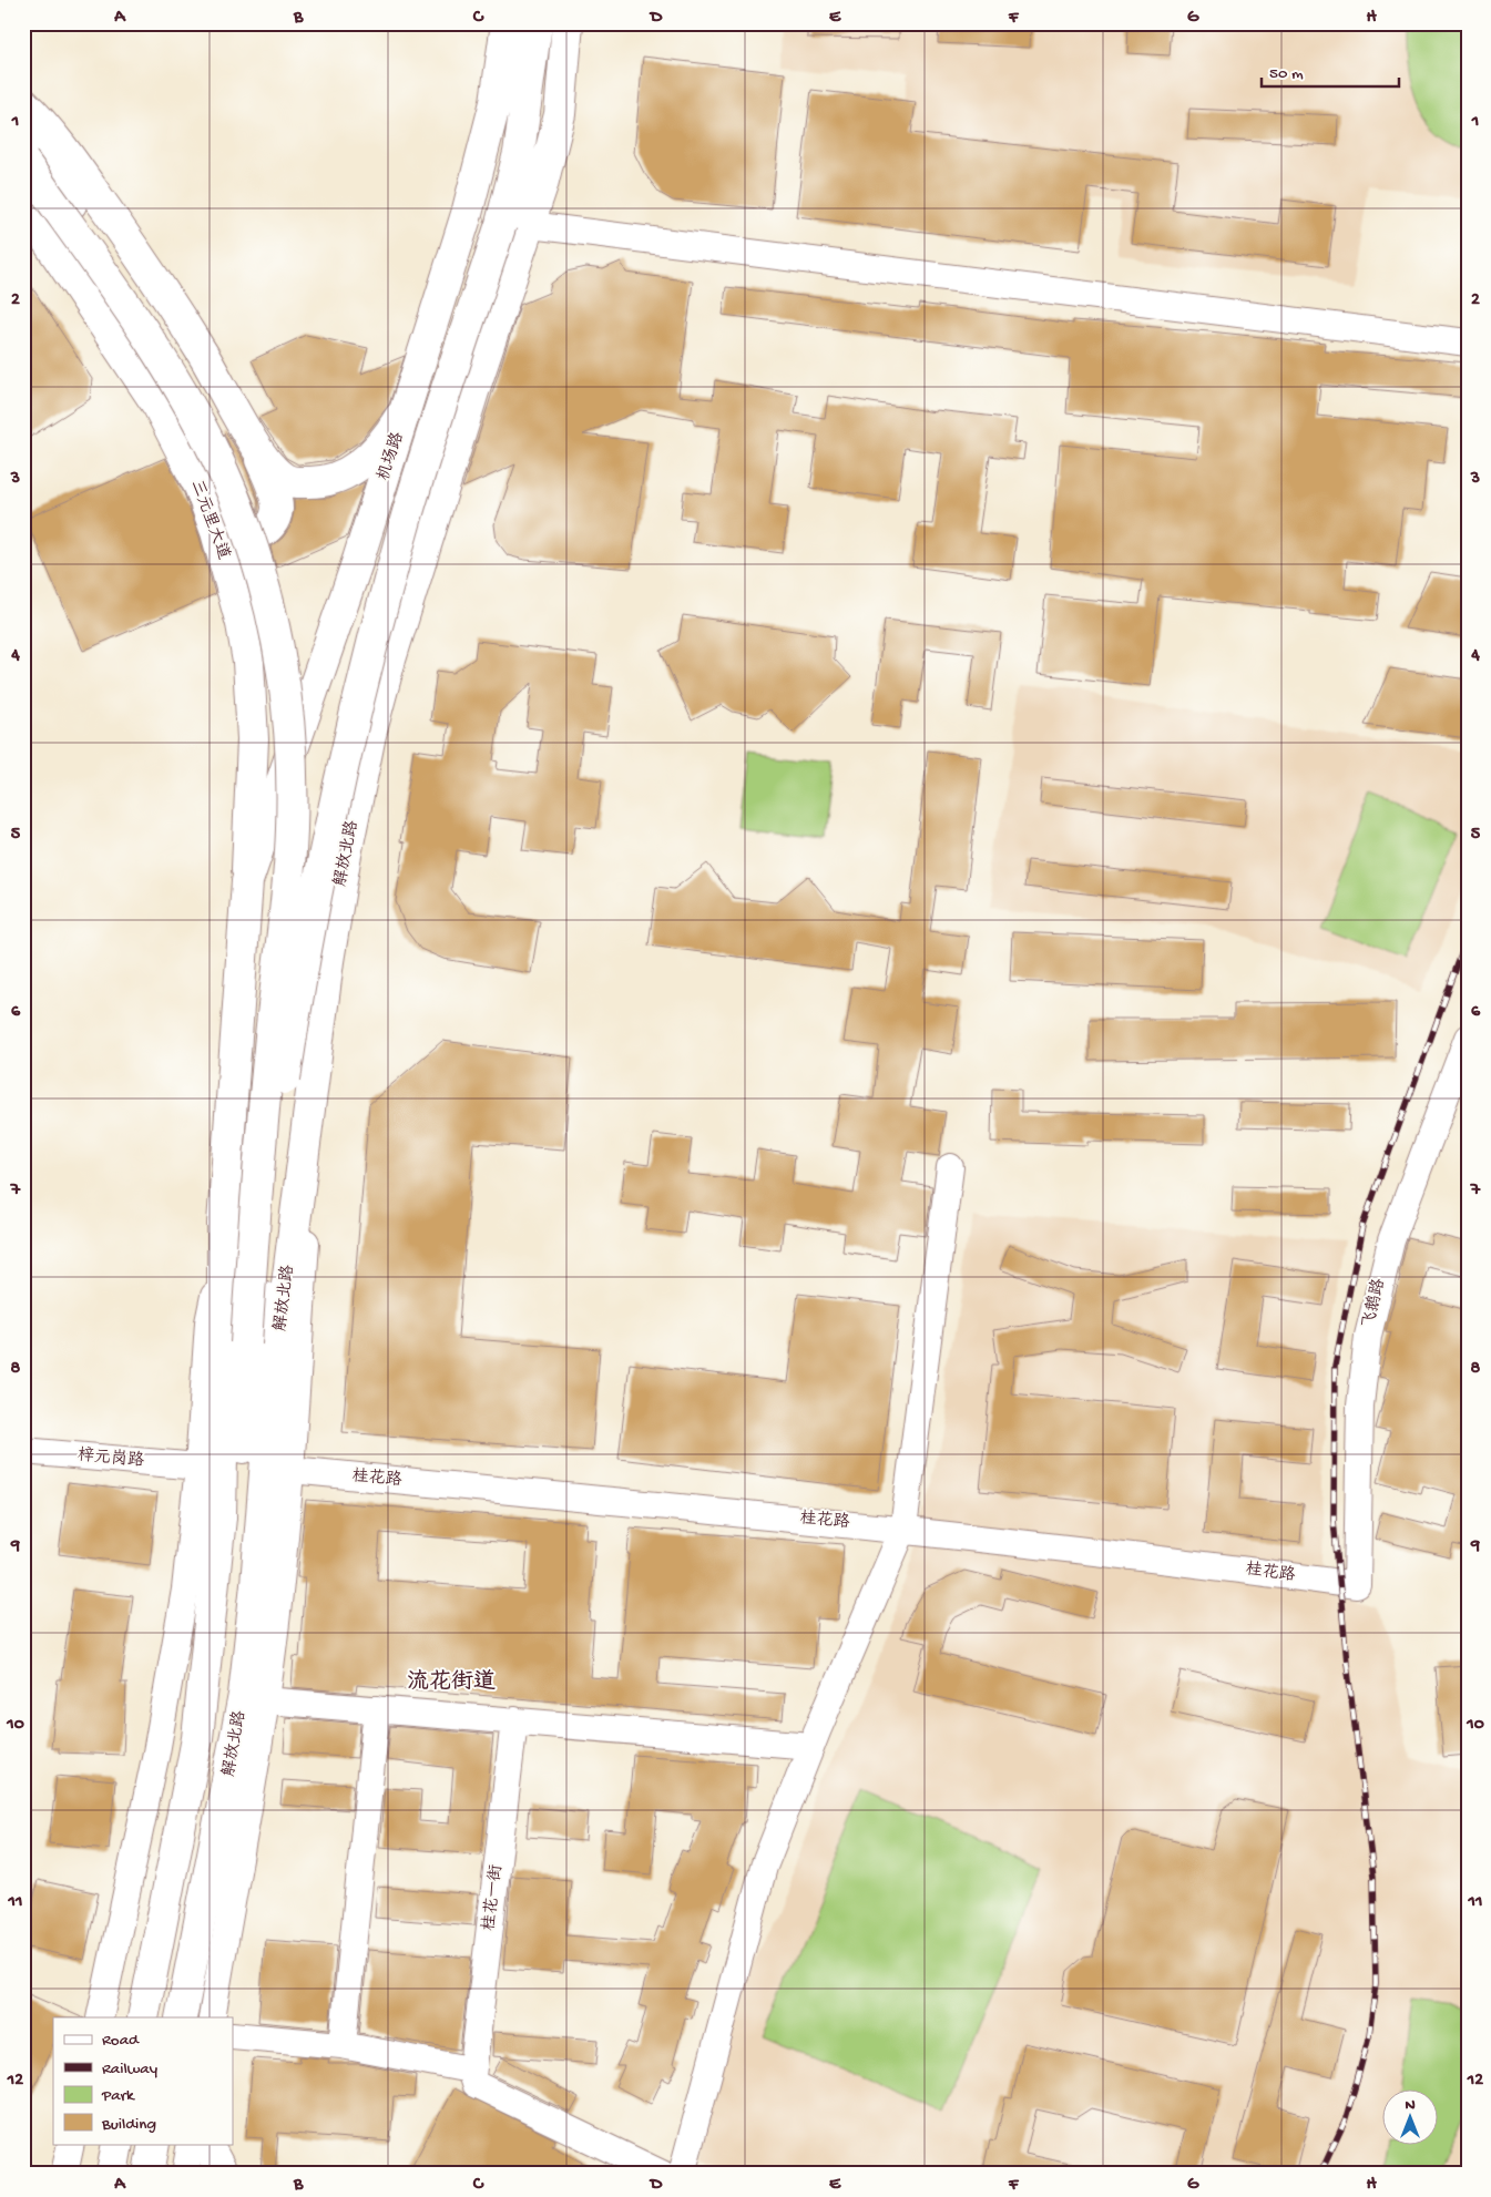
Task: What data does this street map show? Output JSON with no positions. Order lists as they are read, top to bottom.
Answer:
{
  "streets": {
    "main road": ["机场路", "三元里大道", "解放北路"],
    "street": [
      "飞鹅路",
      "梓元岗路",
      "桂花路",
      "桂花一街"
    ]
  },
  "crossings": [
    ["机场路", "三元里大道"],
    ["飞鹅路", "桂花路"]
  ],
  "districts": ["流花街道"],
  "legend": [
    "Road",
    "Railway",
    "Park",
    "Building"
  ],
  "scale_bar": "50 m",
  "north": "top",
  "grid": {
    "columns": [
      "A",
      "B",
      "C",
      "D",
      "E",
      "F",
      "G",
      "H"
    ],
    "rows": [
      "1",
      "2",
      "3",
      "4",
      "5",
      "6",
      "7",
      "8",
      "9",
      "10",
      "11",
      "12"
    ]
  }
}
